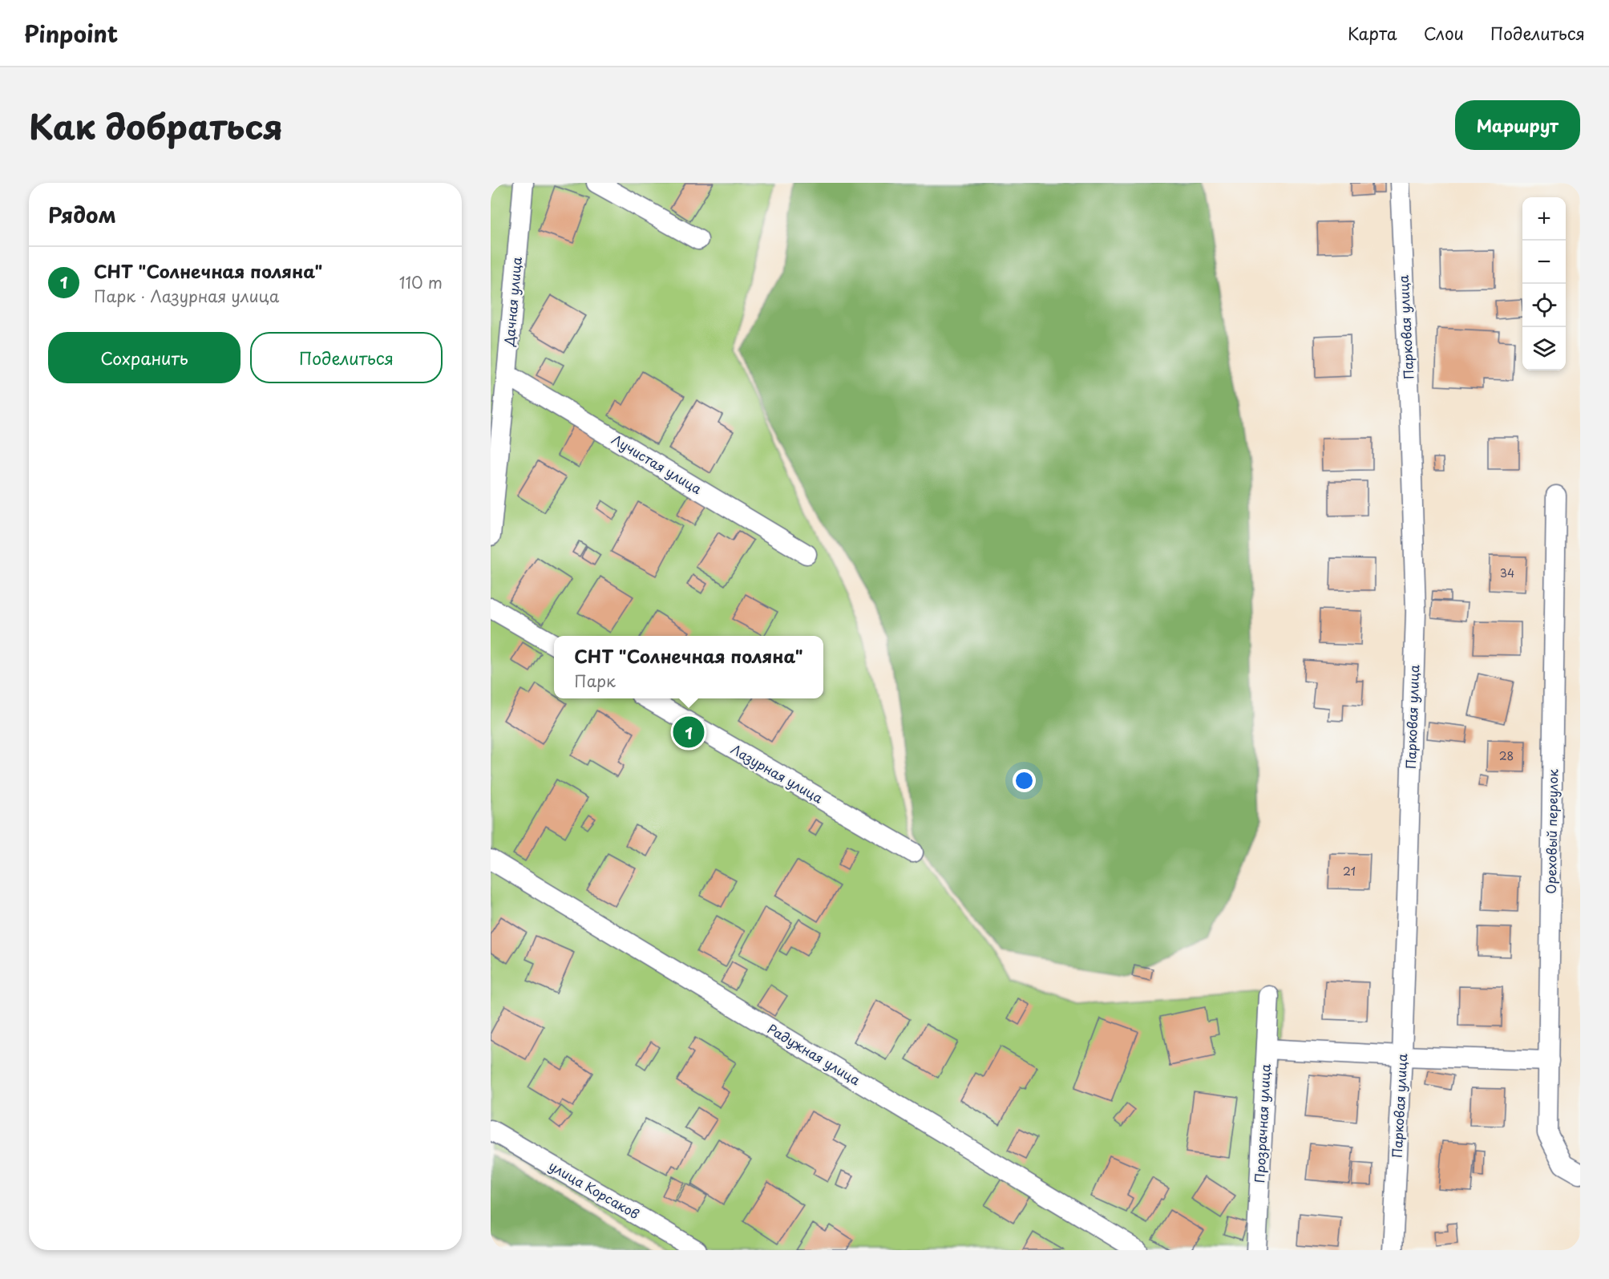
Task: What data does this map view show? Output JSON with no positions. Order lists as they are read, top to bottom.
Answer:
{
  "streets": {
    "street": [
      "Дачная улица",
      "Парковая улица",
      "Лучистая улица",
      "Лазурная улица",
      "Ореховый переулок",
      "Радужная улица",
      "Прозрачная улица",
      "улица Корсаков"
    ]
  },
  "crossings": [
    ["Дачная улица", "Лучистая улица"]
  ],
  "house_numbers": ["34", "28", "21"],
  "page": {
    "header": "Pinpoint",
    "nav": ["Карта", "Слои", "Поделиться"],
    "title": "Как добраться",
    "buttons": [
      "Маршрут",
      ["Сохранить", "Поделиться"]
    ],
    "heading": "Рядом",
    "map_buttons": ["+", "−"],
    "list": [
      {
        "mark": "1",
        "name": "СНТ \"Солнечная поляна\"",
        "note": "Парк · Лазурная улица",
        "value": "110 m"
      }
    ],
    "popup": ["СНТ \"Солнечная поляна\"", "Парк"],
    "pins": "1"
  }
}
